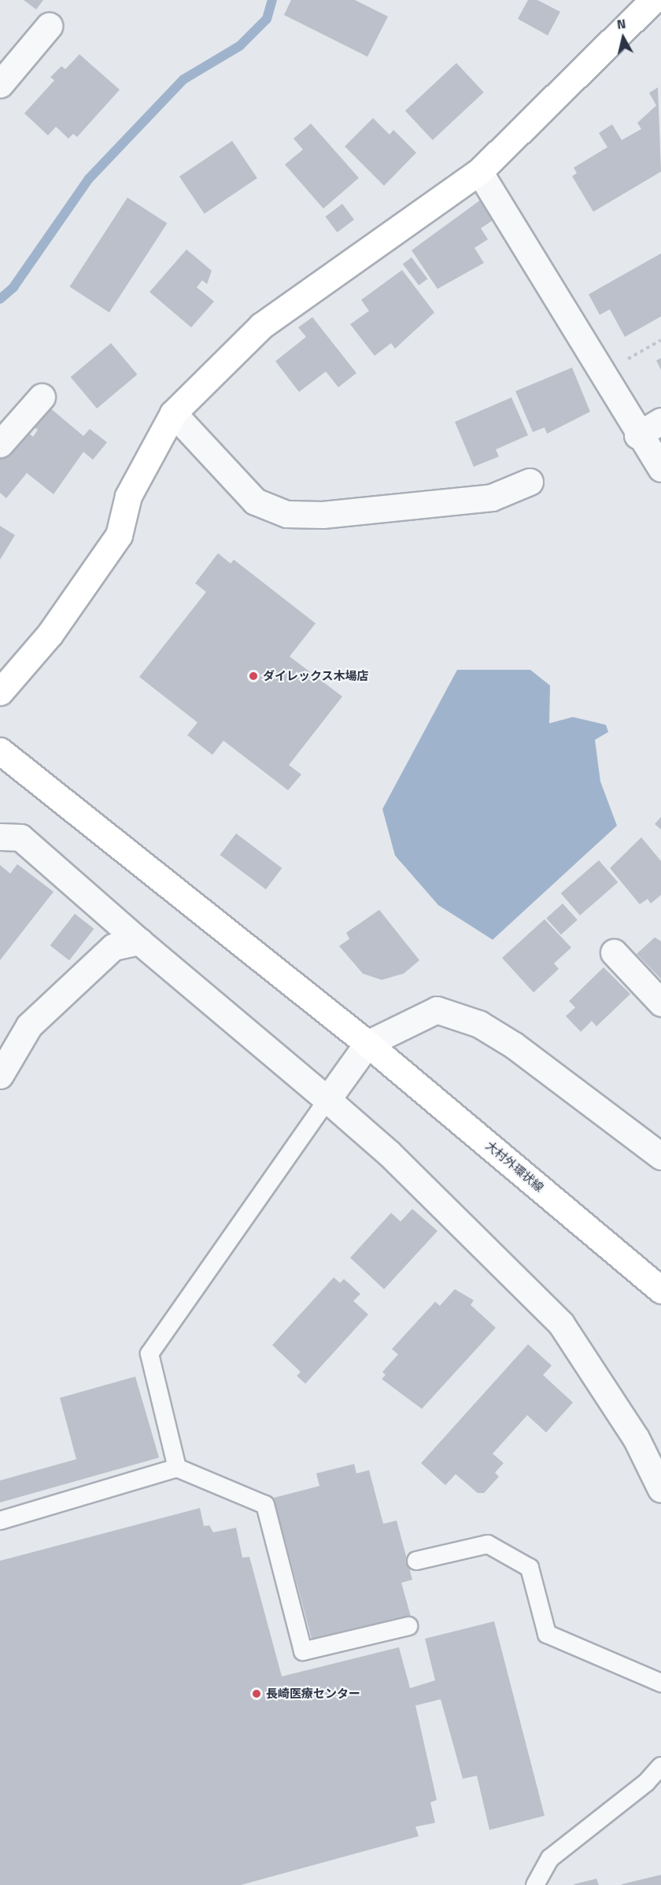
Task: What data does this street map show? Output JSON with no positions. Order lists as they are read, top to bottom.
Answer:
{
  "streets": {
    "street": ["大村外環状線"]
  },
  "places": ["ダイレックス木場店", "長崎医療センター"],
  "north": "top"
}
